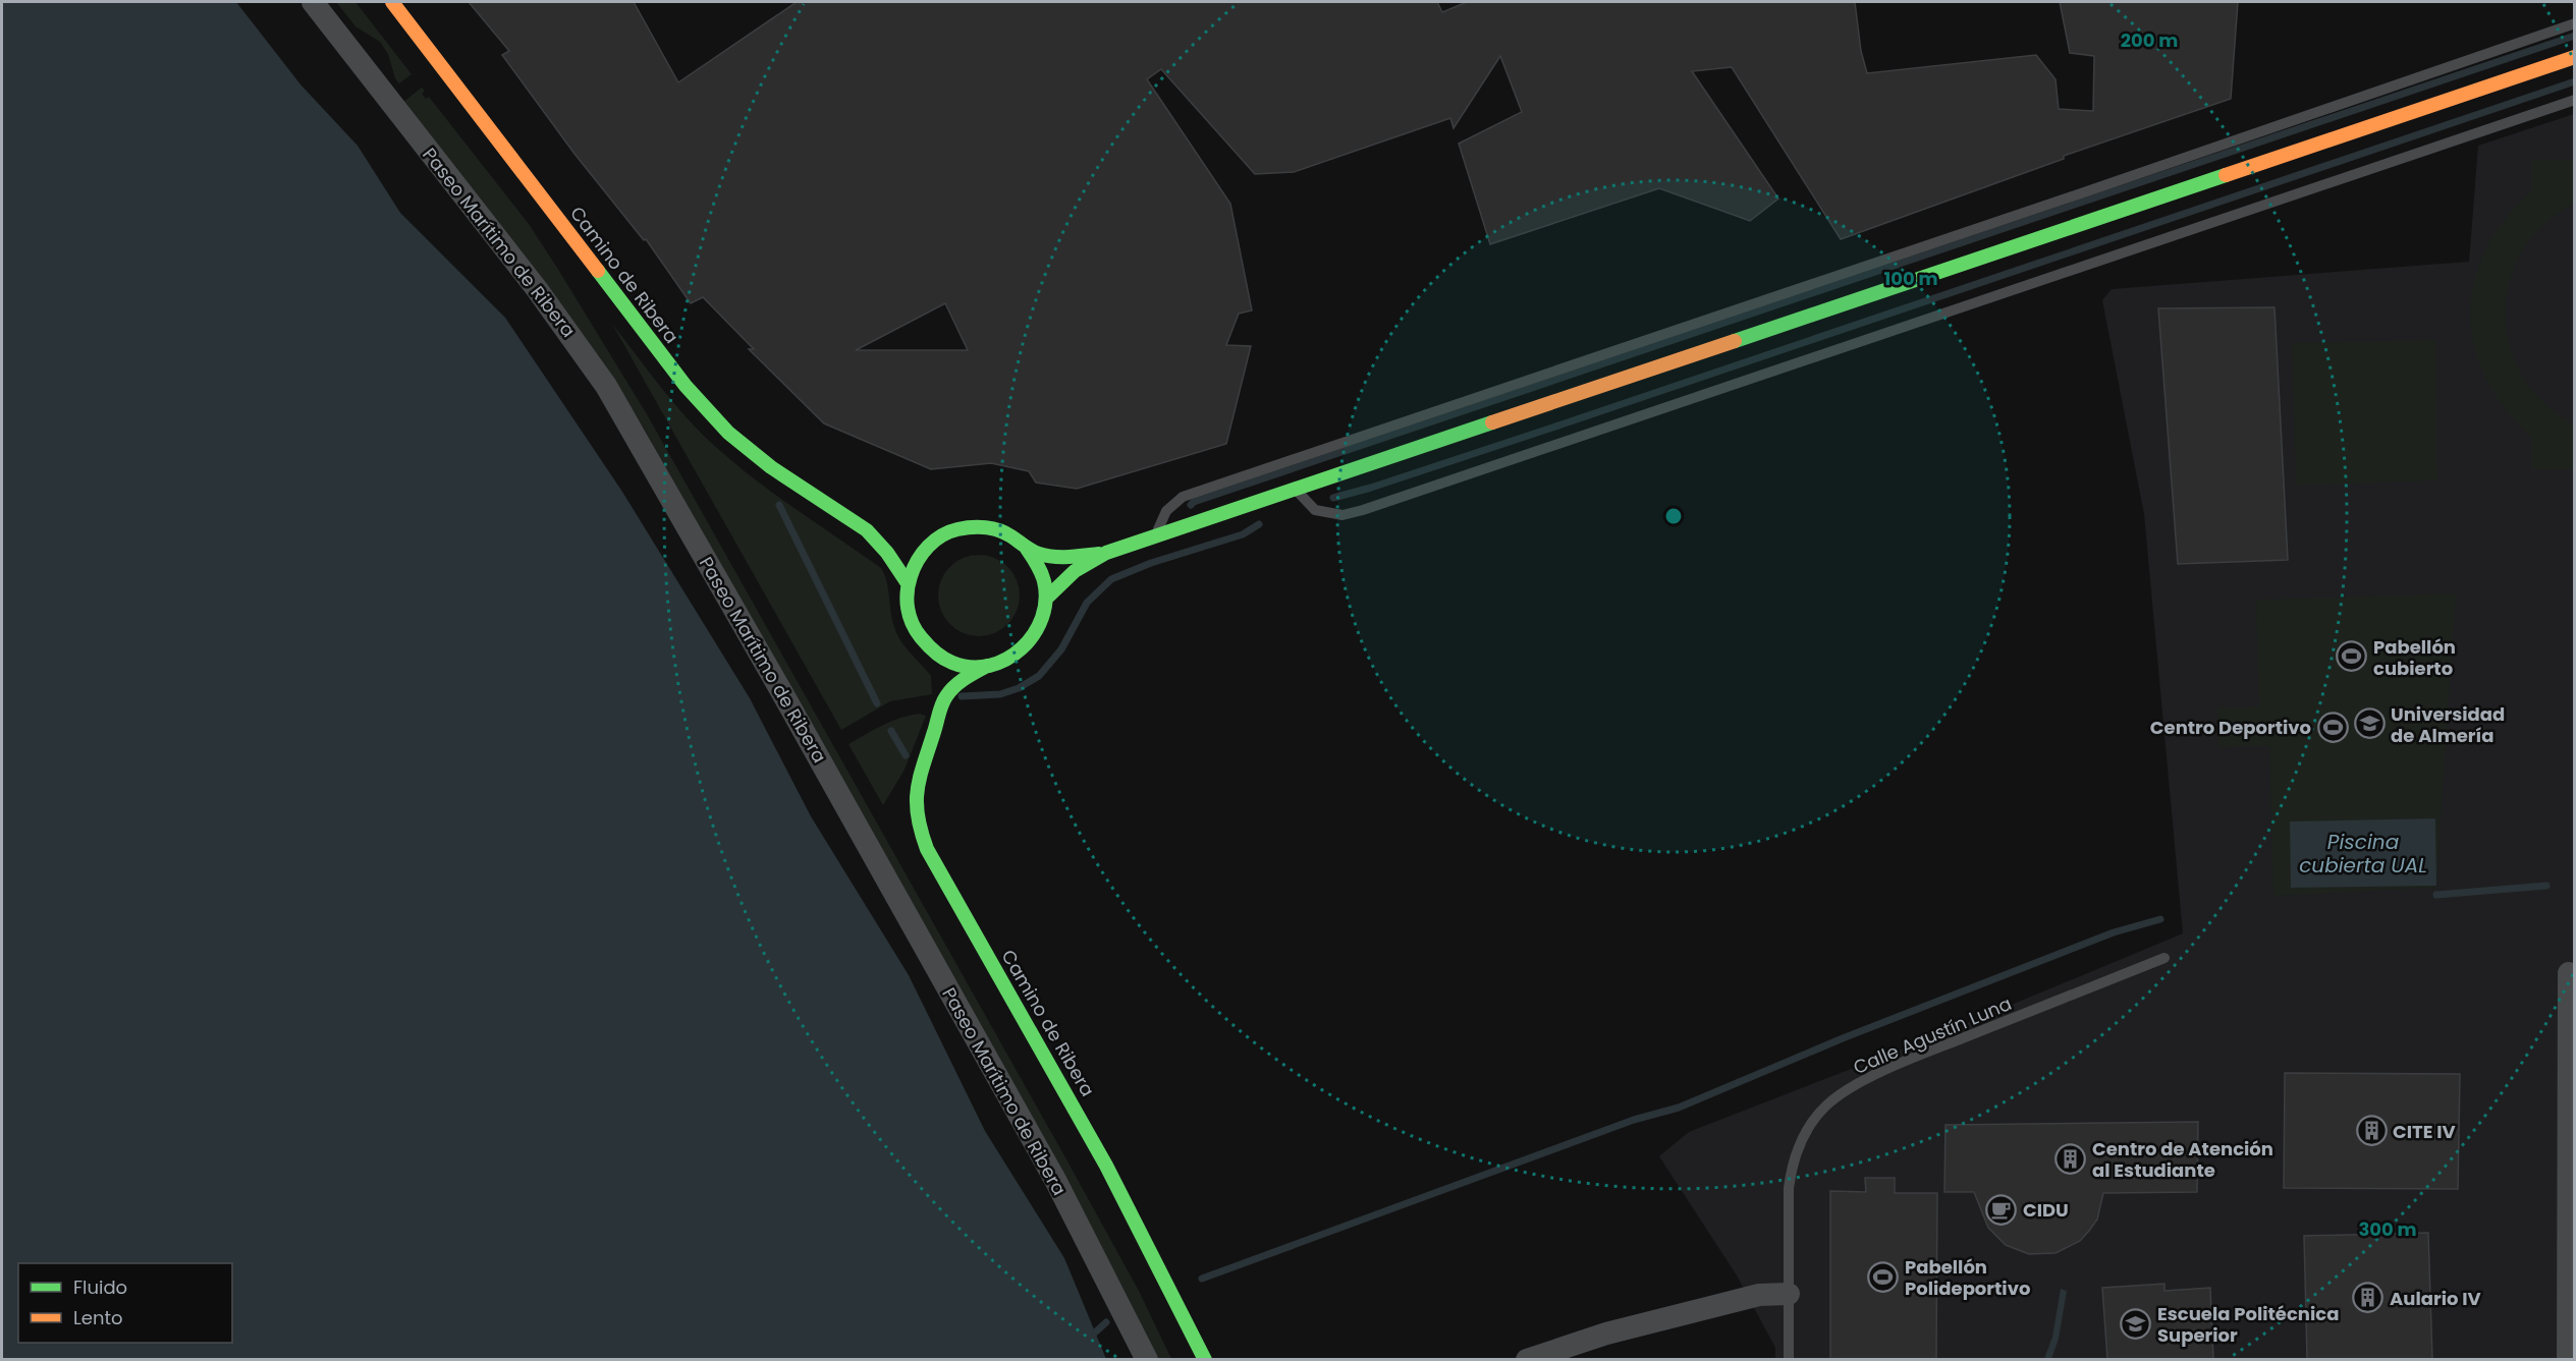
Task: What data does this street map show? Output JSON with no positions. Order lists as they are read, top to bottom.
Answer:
{
  "streets": {
    "main road": ["Camino de Ribera"],
    "street": ["Paseo Marítimo de Ribera"],
    "lane": ["Calle Agustín Luna"]
  },
  "water": ["Piscina cubierta UAL"],
  "places": {
    "sports": ["Pabellón cubierto", "Centro Deportivo", "Pabellón Polideportivo"],
    "school or university": ["Universidad de Almería", "Escuela Politécnica Superior"],
    "building": ["CITE IV", "Centro de Atención al Estudiante", "Aulario IV"],
    "cafe": ["CIDU"]
  },
  "legend": ["Fluido", "Lento"],
  "rings": ["200 m", "100 m", "300 m"]
}
